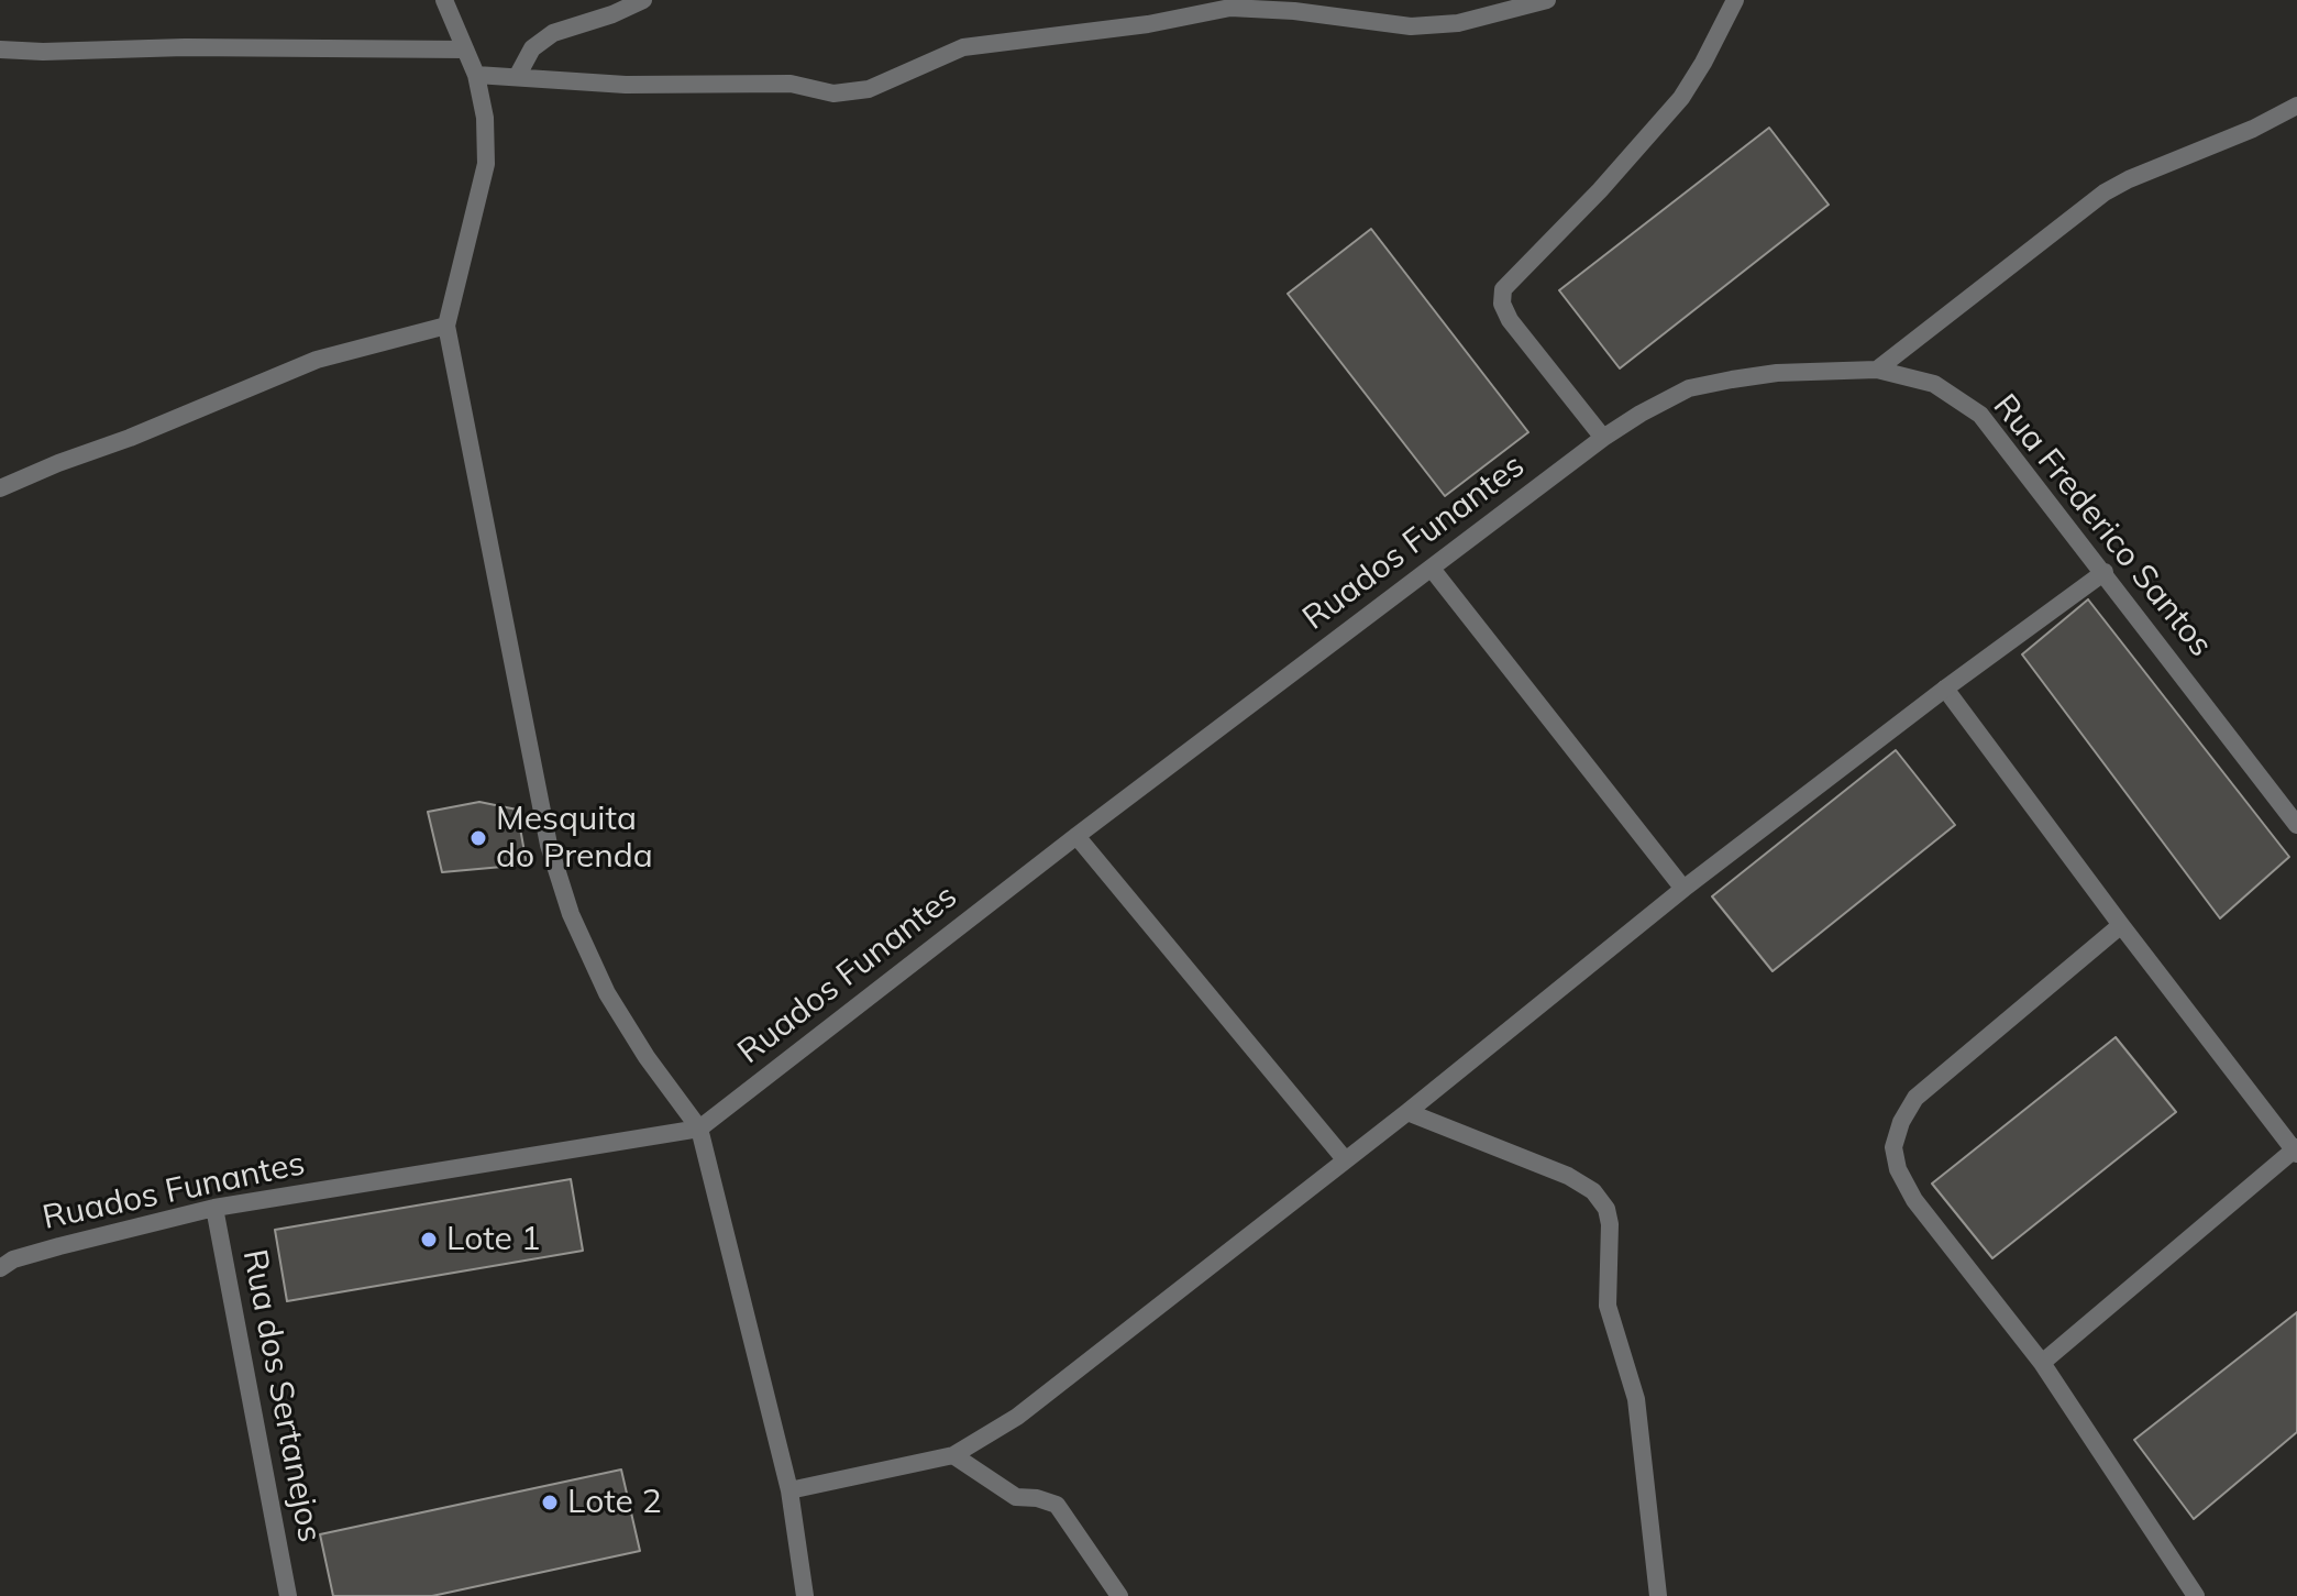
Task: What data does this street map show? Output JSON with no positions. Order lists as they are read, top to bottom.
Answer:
{
  "streets": {
    "street": ["Rua Frederico Santos", "Ruados Funantes", "Rua dos Sertanejos"]
  },
  "crossings": [
    ["Rua Frederico Santos", "Ruados Funantes"],
    ["Ruados Funantes", "Rua dos Sertanejos"]
  ],
  "places": ["Mesquita do Prenda", "Lote 1", "Lote 2"]
}
